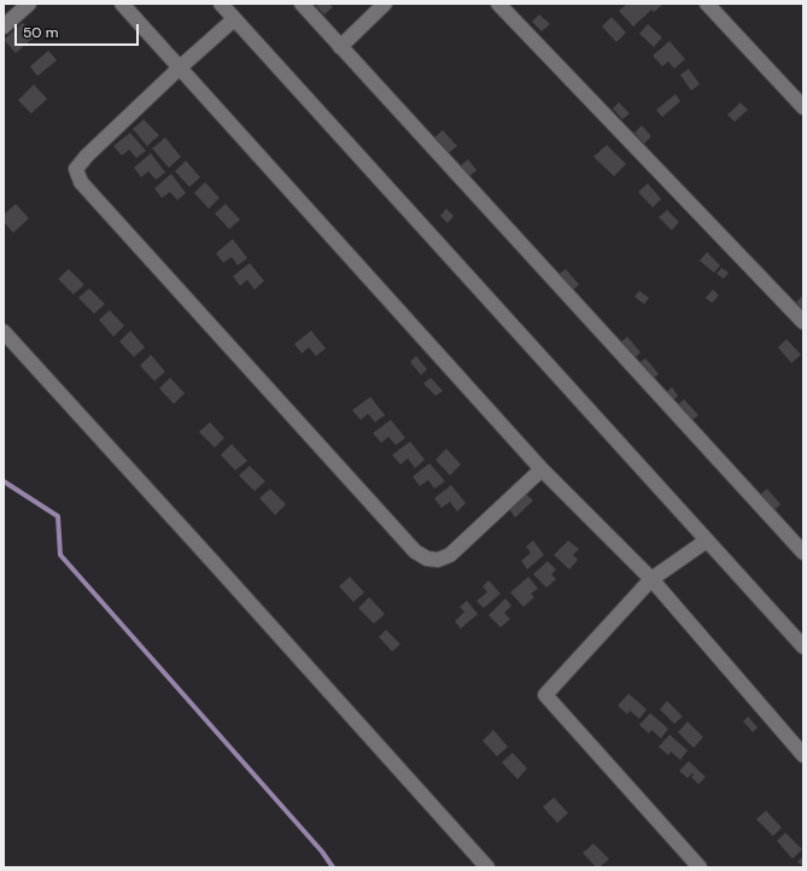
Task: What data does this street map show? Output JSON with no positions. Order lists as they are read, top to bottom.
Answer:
{
  "scale_bar": "50 m"
}
